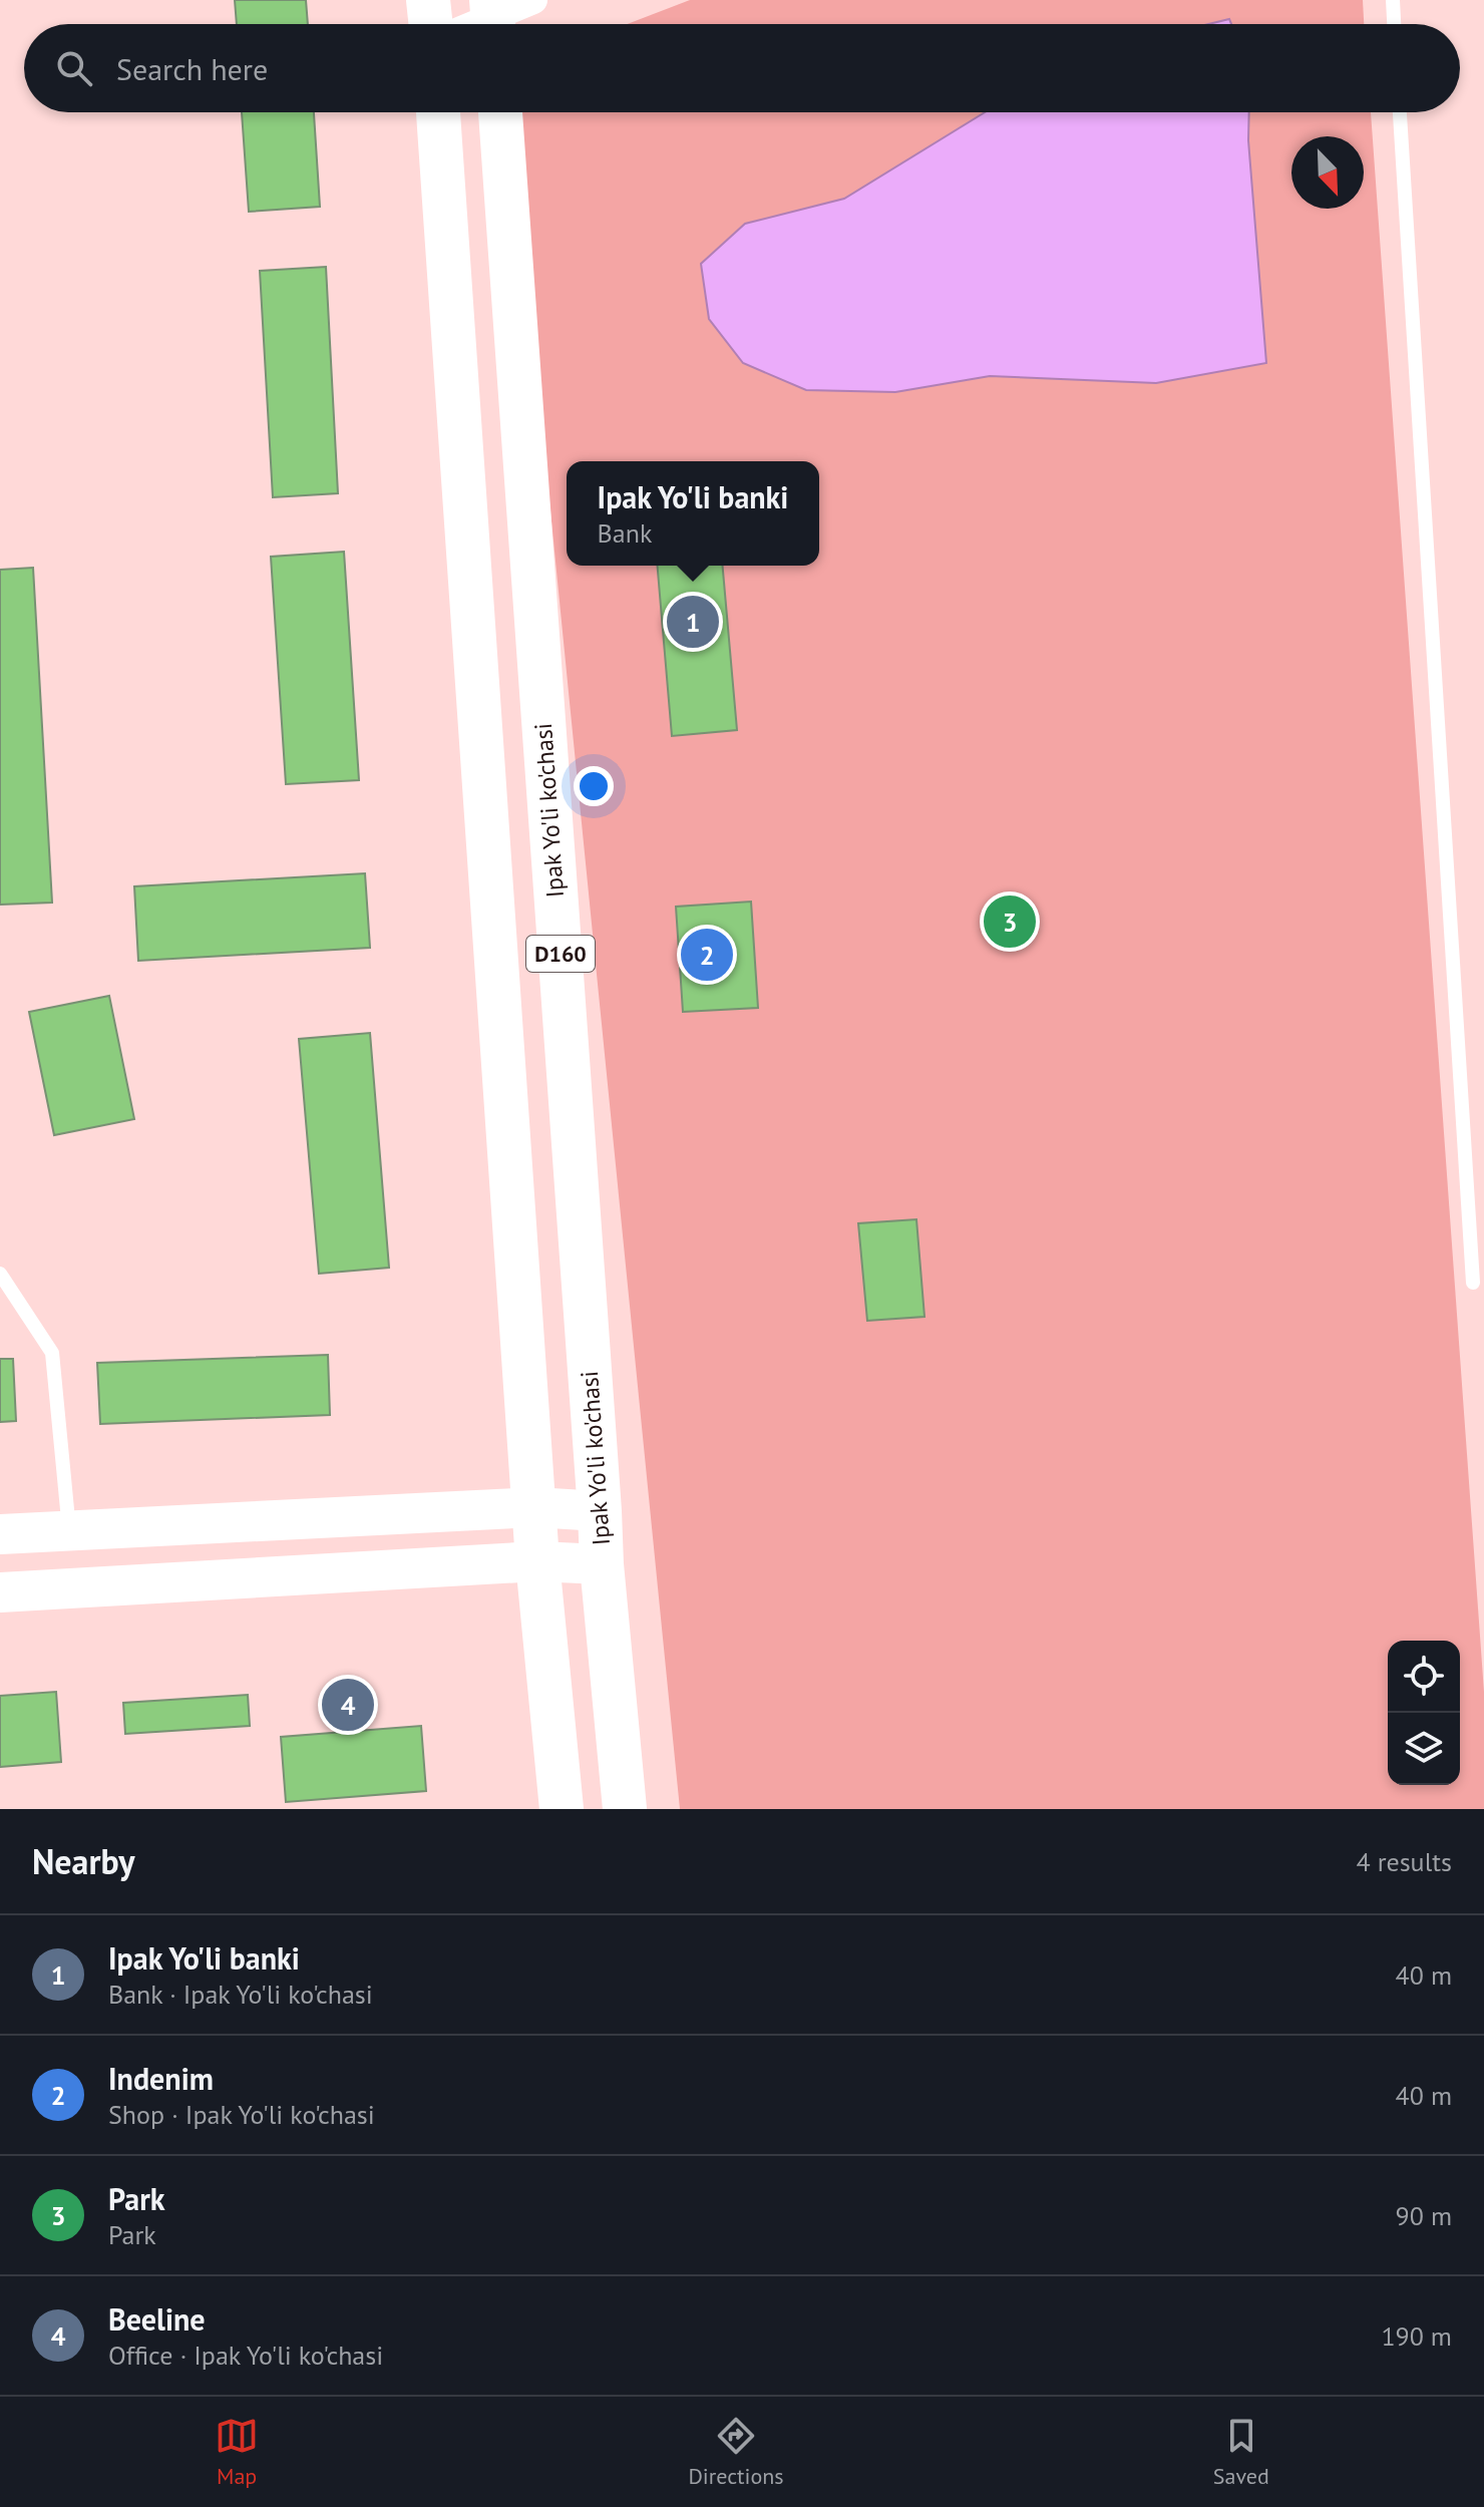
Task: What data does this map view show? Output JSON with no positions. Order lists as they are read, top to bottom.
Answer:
{
  "streets": {
    "main road": ["Ipak Yo'li ko'chasi", "D160"]
  },
  "north": "bottom right",
  "page": {
    "search": "Search here",
    "popup": ["Ipak Yo'li banki", "Bank"],
    "pins": [
      "1",
      "3",
      "2",
      "4"
    ],
    "heading": ["Nearby", "4 results"],
    "list": [
      {
        "mark": "1",
        "name": "Ipak Yo'li banki",
        "note": "Bank · Ipak Yo'li ko'chasi",
        "value": "40 m"
      },
      {
        "mark": "2",
        "name": "Indenim",
        "note": "Shop · Ipak Yo'li ko'chasi",
        "value": "40 m"
      },
      {
        "mark": "3",
        "name": "Park",
        "note": "Park",
        "value": "90 m"
      },
      {
        "mark": "4",
        "name": "Beeline",
        "note": "Office · Ipak Yo'li ko'chasi",
        "value": "190 m"
      }
    ],
    "nav": ["Map", "Directions", "Saved"]
  }
}
